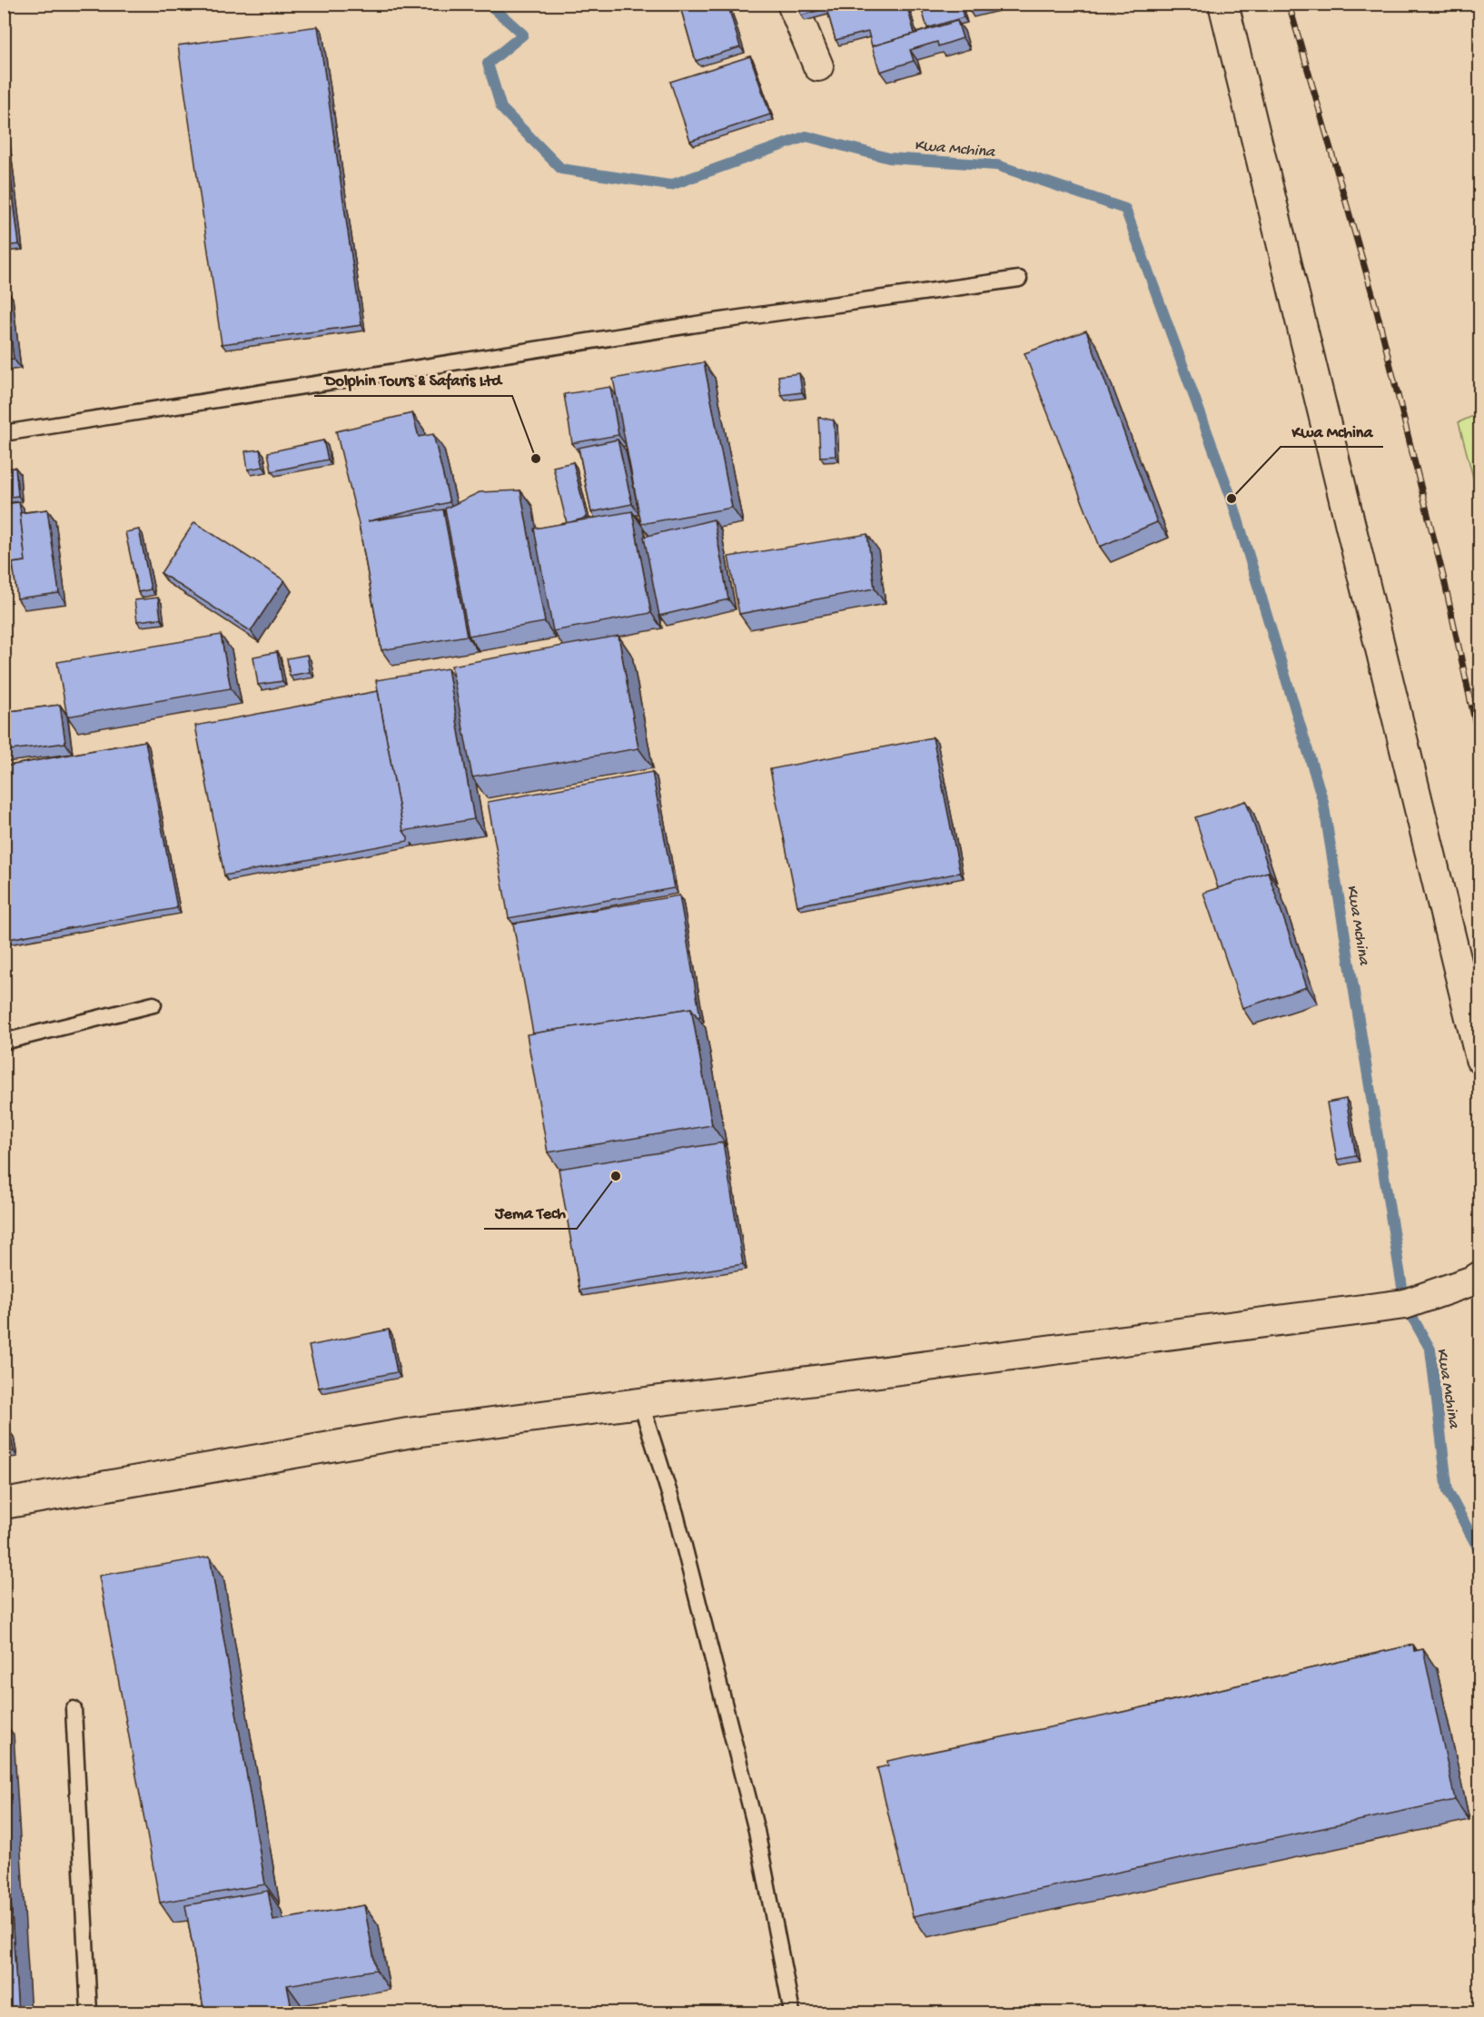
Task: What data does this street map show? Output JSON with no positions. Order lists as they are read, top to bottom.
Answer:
{
  "water": ["Kwa Mchina"],
  "places": ["Dolphin Tours & Safaris Ltd", "Kwa Mchina", "Jema Tech"]
}
